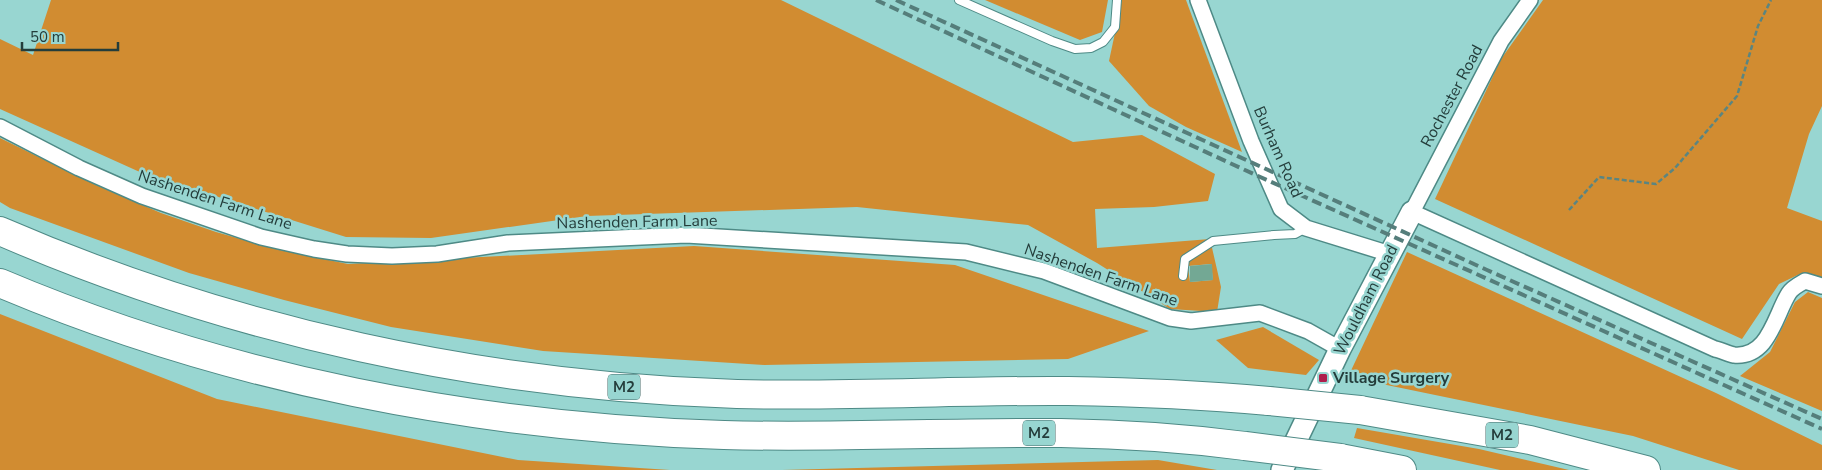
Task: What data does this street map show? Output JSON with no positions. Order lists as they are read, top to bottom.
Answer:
{
  "streets": {
    "highway": ["M2"],
    "street": [
      "Rochester Road",
      "Burham Road",
      "Nashenden Farm Lane",
      "Wouldham Road"
    ]
  },
  "crossings": [
    ["Rochester Road", "Wouldham Road"],
    ["Burham Road", "Wouldham Road"],
    ["Nashenden Farm Lane", "Wouldham Road"]
  ],
  "places": {
    "transit": ["Village Surgery"]
  },
  "scale_bar": "50 m"
}
